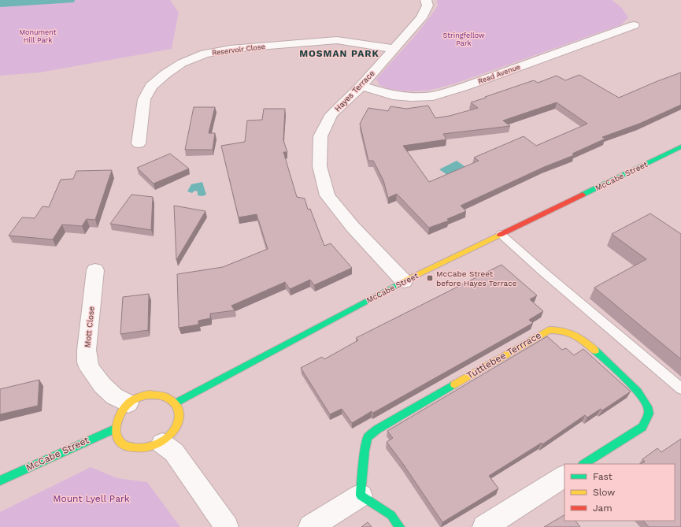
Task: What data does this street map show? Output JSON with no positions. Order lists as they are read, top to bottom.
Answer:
{
  "streets": {
    "street": [
      "Reservoir Close",
      "Read Avenue",
      "Hayes Terrace",
      "McCabe Street",
      "Mott Close",
      "Tuttlebee Terrrace"
    ]
  },
  "crossings": [
    ["Reservoir Close", "Hayes Terrace"],
    ["Read Avenue", "Hayes Terrace"],
    ["Hayes Terrace", "McCabe Street"],
    ["McCabe Street", "Mott Close"]
  ],
  "districts": ["MOSMAN PARK"],
  "parks": ["Monument Hill Park", "Stringfellow Park", "Mount Lyell Park"],
  "places": {
    "transit": ["McCabe Street before Hayes Terrace"]
  },
  "legend": ["Fast", "Slow", "Jam"]
}
